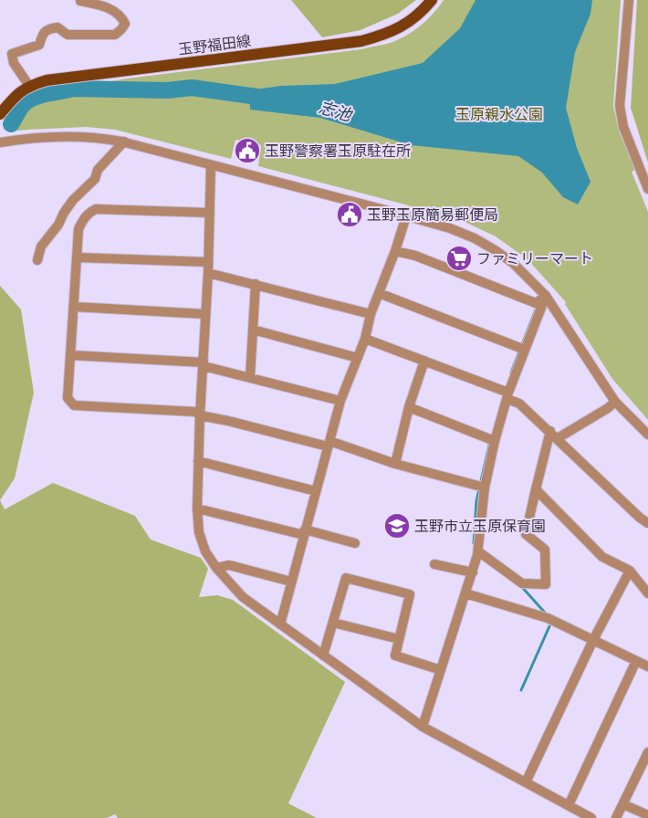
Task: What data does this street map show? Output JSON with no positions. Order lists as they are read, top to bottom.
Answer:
{
  "streets": {
    "main road": ["玉野福田線"]
  },
  "water": ["志池"],
  "parks": ["玉原親水公園"],
  "places": {
    "public building": ["玉野警察署玉原駐在所", "玉野玉原簡易郵便局"],
    "supermarket": ["ファミリーマート"],
    "school or university": ["玉野市立玉原保育園"]
  }
}
